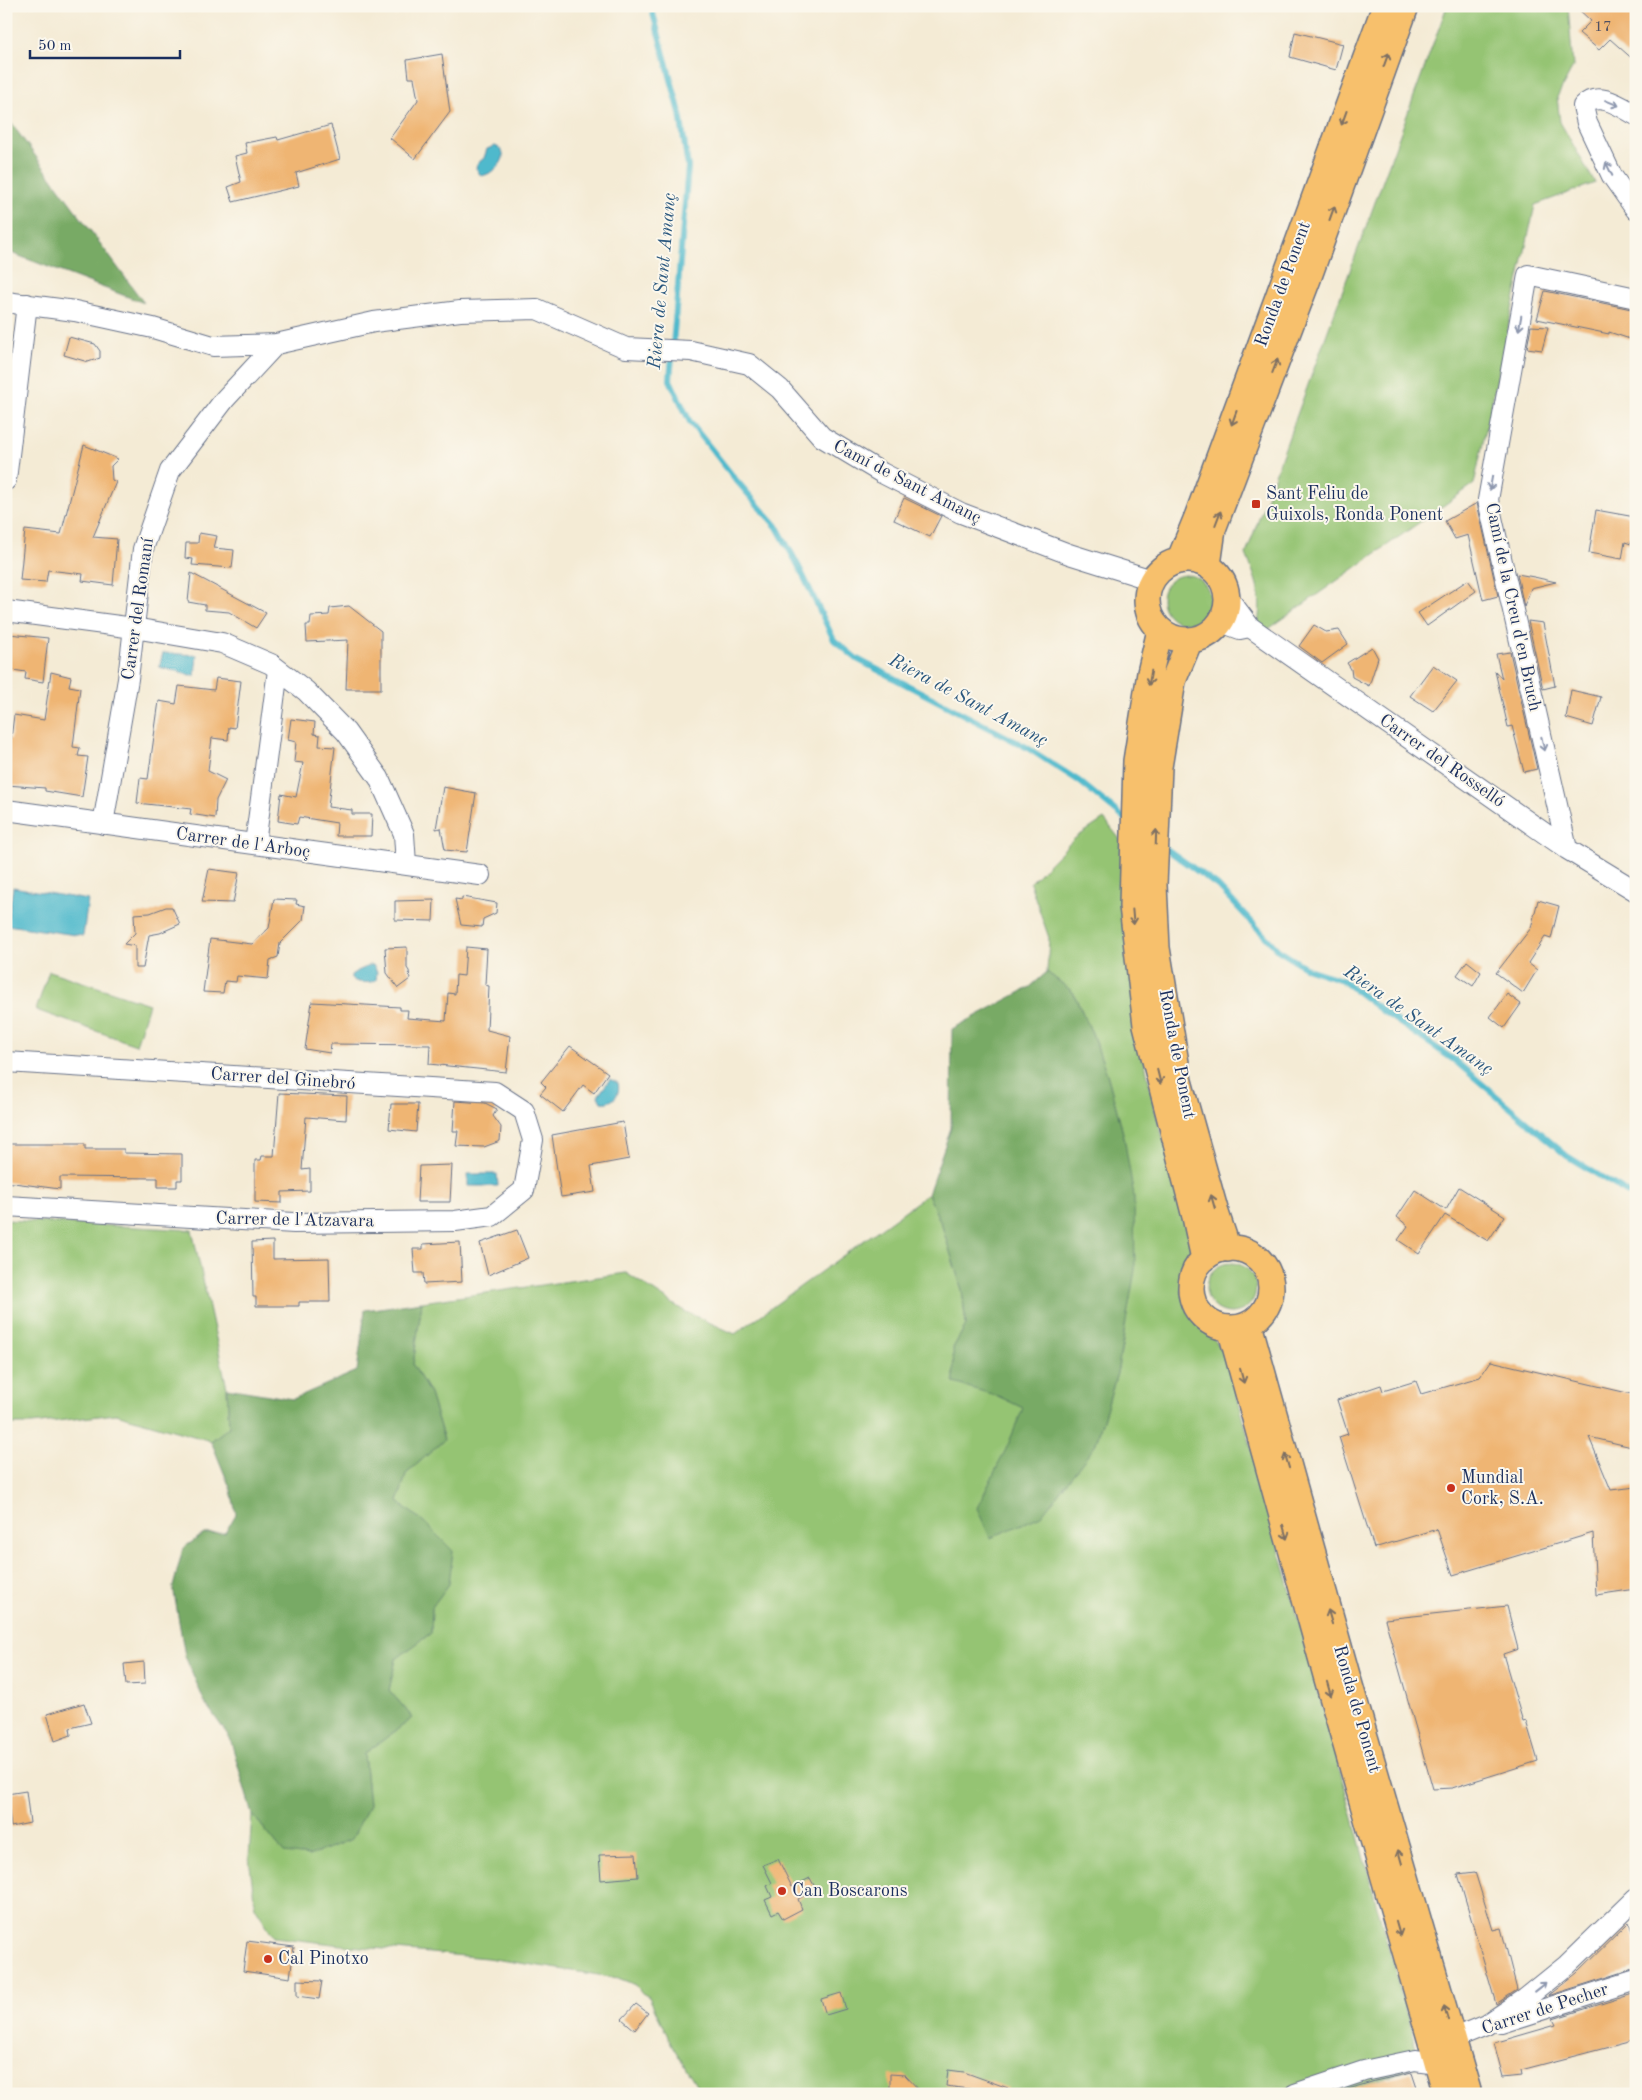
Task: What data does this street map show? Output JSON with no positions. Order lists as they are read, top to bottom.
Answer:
{
  "streets": {
    "main road": ["Ronda de Ponent"],
    "street": [
      "Camí de Sant Amanç",
      "Camí de la Creu d'en Bruch",
      "Carrer del Romaní",
      "Carrer del Rosselló",
      "Carrer de l'Arboç",
      "Carrer del Ginebró",
      "Carrer de l'Atzavara",
      "Carrer de Pecher"
    ]
  },
  "crossings": [
    ["Ronda de Ponent", "Camí de Sant Amanç"],
    ["Ronda de Ponent", "Carrer del Rosselló"],
    ["Camí de Sant Amanç", "Carrer del Romaní"],
    ["Camí de Sant Amanç", "Carrer del Rosselló"],
    ["Camí de la Creu d'en Bruch", "Carrer del Rosselló"],
    ["Carrer del Romaní", "Carrer de l'Arboç"],
    ["Carrer del Ginebró", "Carrer de l'Atzavara"]
  ],
  "water": ["Riera de Sant Amanç"],
  "places": {
    "transit": ["Sant Feliu de Guixols, Ronda Ponent"],
    "other": ["Mundial Cork, S.A.", "Can Boscarons", "Cal Pinotxo"]
  },
  "house_numbers": ["17"],
  "scale_bar": "50 m"
}
